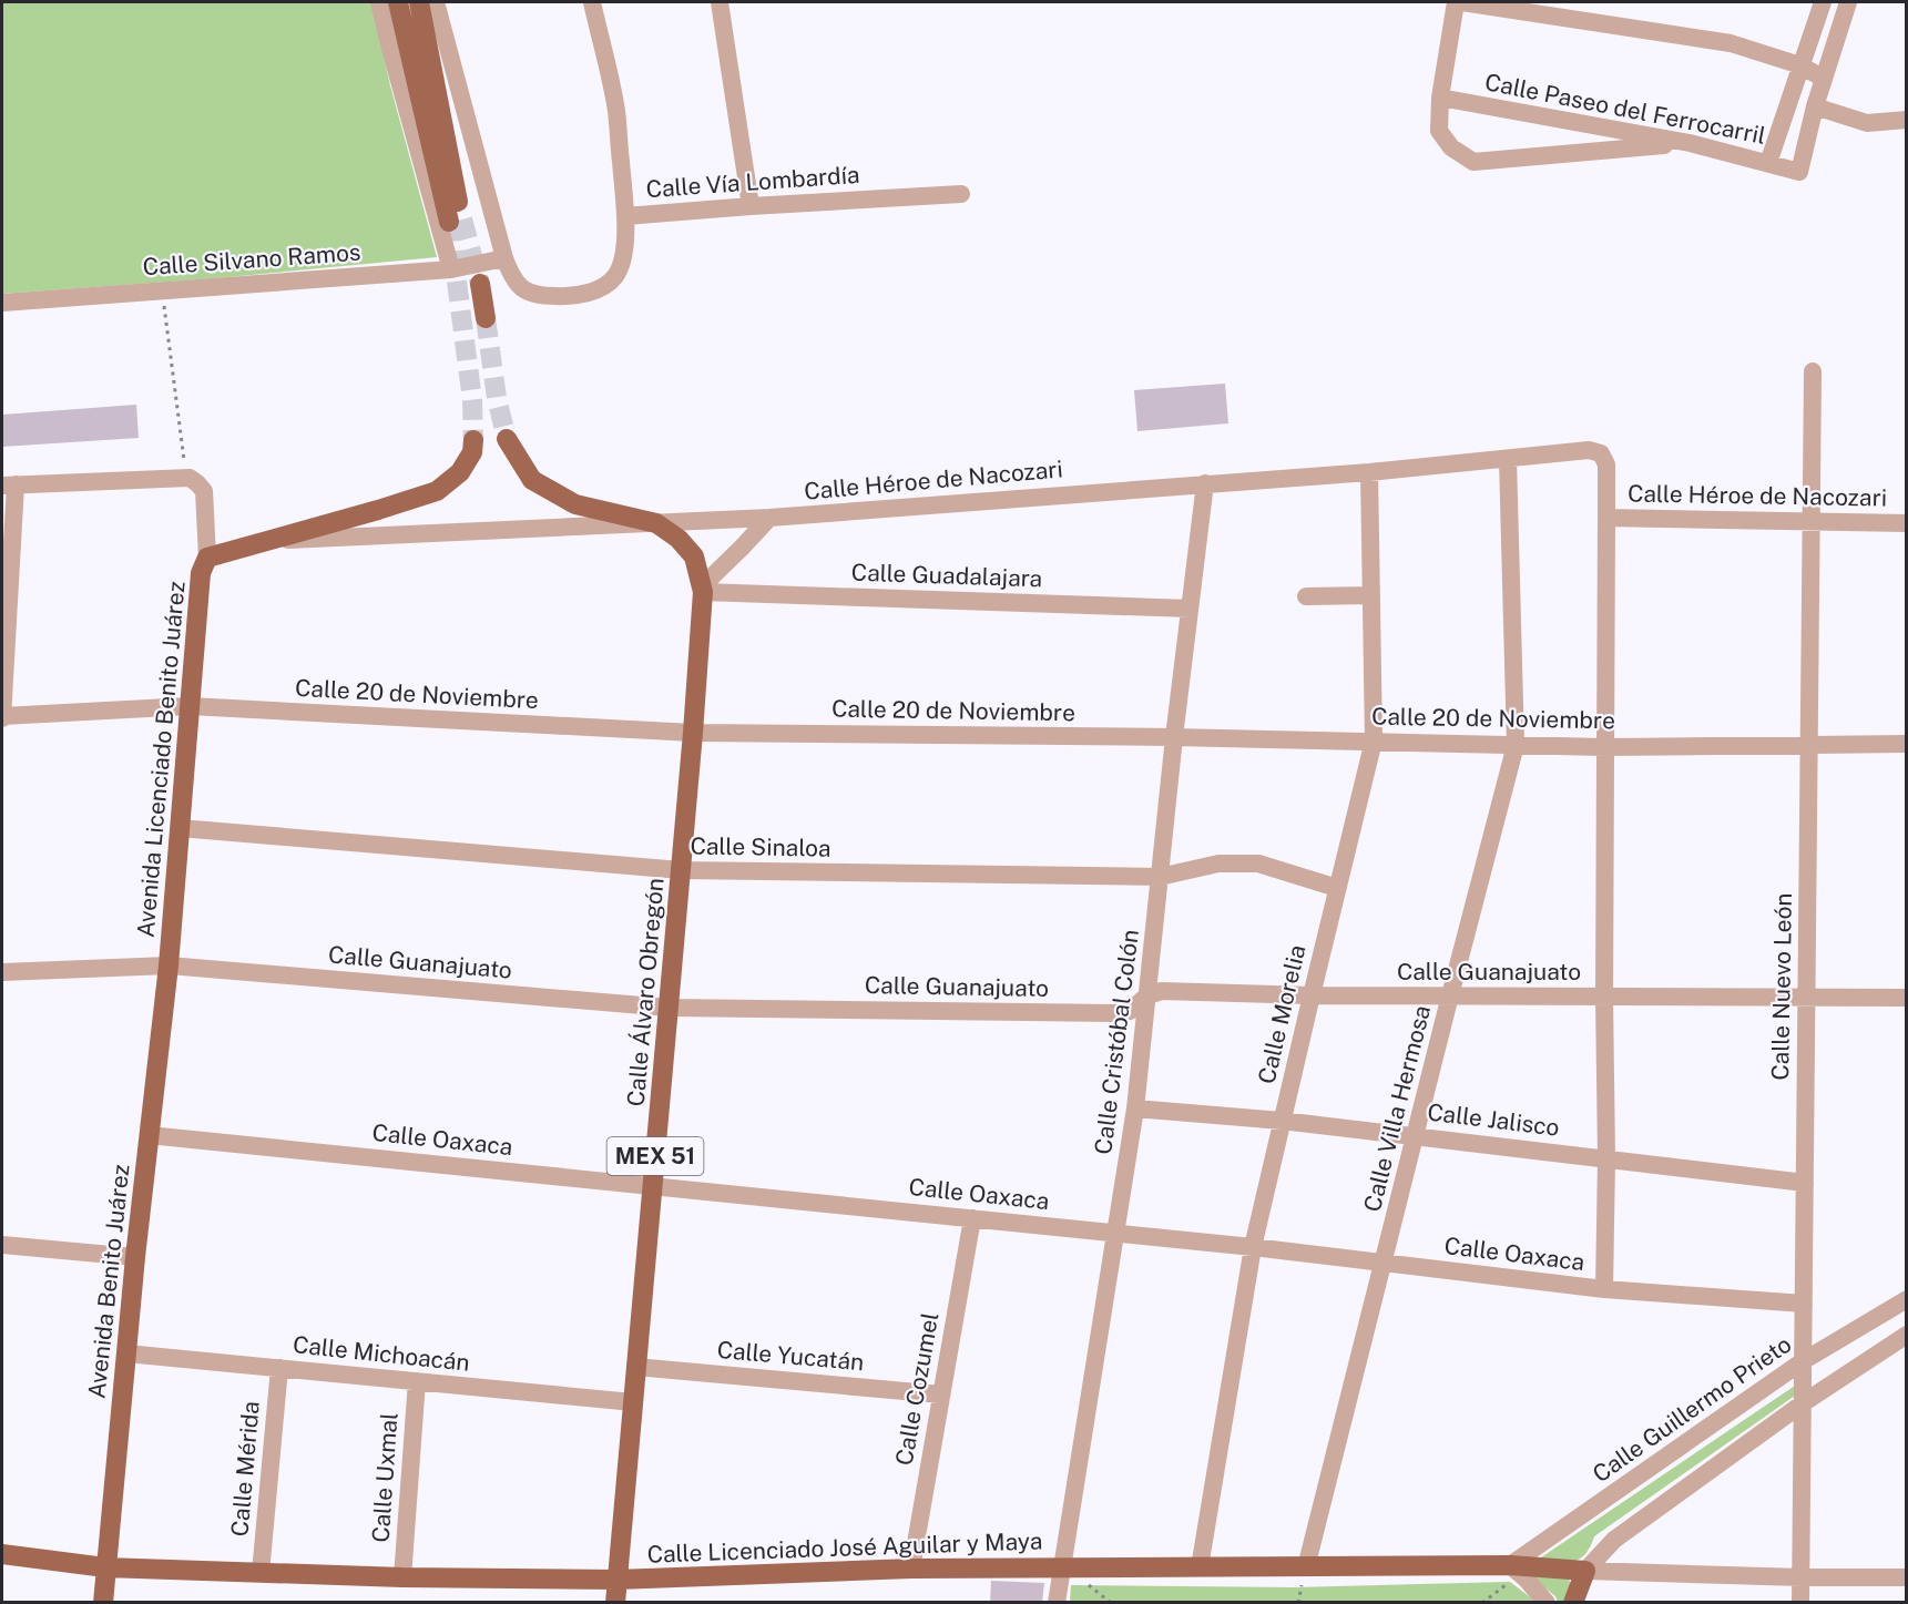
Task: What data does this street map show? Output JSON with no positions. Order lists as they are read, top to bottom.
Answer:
{
  "streets": {
    "main road": [
      "Avenida Licenciado Benito Juárez",
      "Calle Álvaro Obregón",
      "MEX 51",
      "Avenida Benito Juárez",
      "Calle Licenciado José Aguilar y Maya"
    ],
    "street": [
      "Calle Paseo del Ferrocarril",
      "Calle Vía Lombardía",
      "Calle Silvano Ramos",
      "Calle Héroe de Nacozari",
      "Calle Guadalajara",
      "Calle 20 de Noviembre",
      "Calle Sinaloa",
      "Calle Guanajuato",
      "Calle Nuevo León",
      "Calle Morelia",
      "Calle Cristóbal Colón",
      "Calle Villa Hermosa",
      "Calle Jalisco",
      "Calle Oaxaca",
      "Calle Michoacán",
      "Calle Yucatán",
      "Calle Cozumel",
      "Calle Guillermo Prieto",
      "Calle Mérida",
      "Calle Uxmal"
    ]
  },
  "crossings": [
    ["Calle Vía Lombardía", "Calle Silvano Ramos"],
    ["Calle Héroe de Nacozari", "Calle Nuevo León"],
    ["Calle Héroe de Nacozari", "Calle Álvaro Obregón"],
    ["Calle Héroe de Nacozari", "Calle Morelia"],
    ["Calle Héroe de Nacozari", "Calle Cristóbal Colón"],
    ["Calle Héroe de Nacozari", "Calle Villa Hermosa"],
    ["Calle Guadalajara", "Calle Álvaro Obregón"],
    ["Calle Guadalajara", "Calle Cristóbal Colón"],
    ["Calle 20 de Noviembre", "Avenida Licenciado Benito Juárez"],
    ["Calle 20 de Noviembre", "Calle Nuevo León"],
    ["Calle 20 de Noviembre", "Calle Álvaro Obregón"],
    ["Calle 20 de Noviembre", "Calle Morelia"],
    ["Calle 20 de Noviembre", "Calle Cristóbal Colón"],
    ["Calle 20 de Noviembre", "Calle Villa Hermosa"],
    ["Avenida Licenciado Benito Juárez", "Calle Sinaloa"],
    ["Avenida Licenciado Benito Juárez", "Calle Guanajuato"],
    ["Avenida Licenciado Benito Juárez", "Avenida Benito Juárez"],
    ["Calle Sinaloa", "Calle Álvaro Obregón"],
    ["Calle Sinaloa", "Calle Morelia"],
    ["Calle Sinaloa", "Calle Cristóbal Colón"],
    ["Calle Guanajuato", "Calle Nuevo León"],
    ["Calle Guanajuato", "Calle Álvaro Obregón"],
    ["Calle Guanajuato", "Calle Morelia"],
    ["Calle Guanajuato", "Calle Cristóbal Colón"],
    ["Calle Guanajuato", "Calle Villa Hermosa"],
    ["Calle Guanajuato", "Avenida Benito Juárez"],
    ["Calle Nuevo León", "Calle Jalisco"],
    ["Calle Nuevo León", "Calle Oaxaca"],
    ["Calle Nuevo León", "Calle Guillermo Prieto"],
    ["Calle Álvaro Obregón", "Calle Oaxaca"],
    ["Calle Álvaro Obregón", "Calle Michoacán"],
    ["Calle Álvaro Obregón", "Calle Yucatán"],
    ["Calle Álvaro Obregón", "Calle Licenciado José Aguilar y Maya"],
    ["Calle Morelia", "Calle Jalisco"],
    ["Calle Morelia", "Calle Oaxaca"],
    ["Calle Morelia", "Calle Licenciado José Aguilar y Maya"],
    ["Calle Cristóbal Colón", "Calle Jalisco"],
    ["Calle Cristóbal Colón", "Calle Oaxaca"],
    ["Calle Cristóbal Colón", "Calle Licenciado José Aguilar y Maya"],
    ["Calle Villa Hermosa", "Calle Jalisco"],
    ["Calle Villa Hermosa", "Calle Oaxaca"],
    ["Calle Villa Hermosa", "Calle Licenciado José Aguilar y Maya"],
    ["Calle Oaxaca", "Avenida Benito Juárez"],
    ["Calle Oaxaca", "Calle Cozumel"],
    ["Avenida Benito Juárez", "Calle Michoacán"],
    ["Avenida Benito Juárez", "Calle Licenciado José Aguilar y Maya"],
    ["Calle Michoacán", "Calle Mérida"],
    ["Calle Michoacán", "Calle Uxmal"],
    ["Calle Yucatán", "Calle Cozumel"],
    ["Calle Cozumel", "Calle Licenciado José Aguilar y Maya"],
    ["Calle Guillermo Prieto", "Calle Licenciado José Aguilar y Maya"],
    ["Calle Mérida", "Calle Licenciado José Aguilar y Maya"],
    ["Calle Uxmal", "Calle Licenciado José Aguilar y Maya"]
  ]
}
